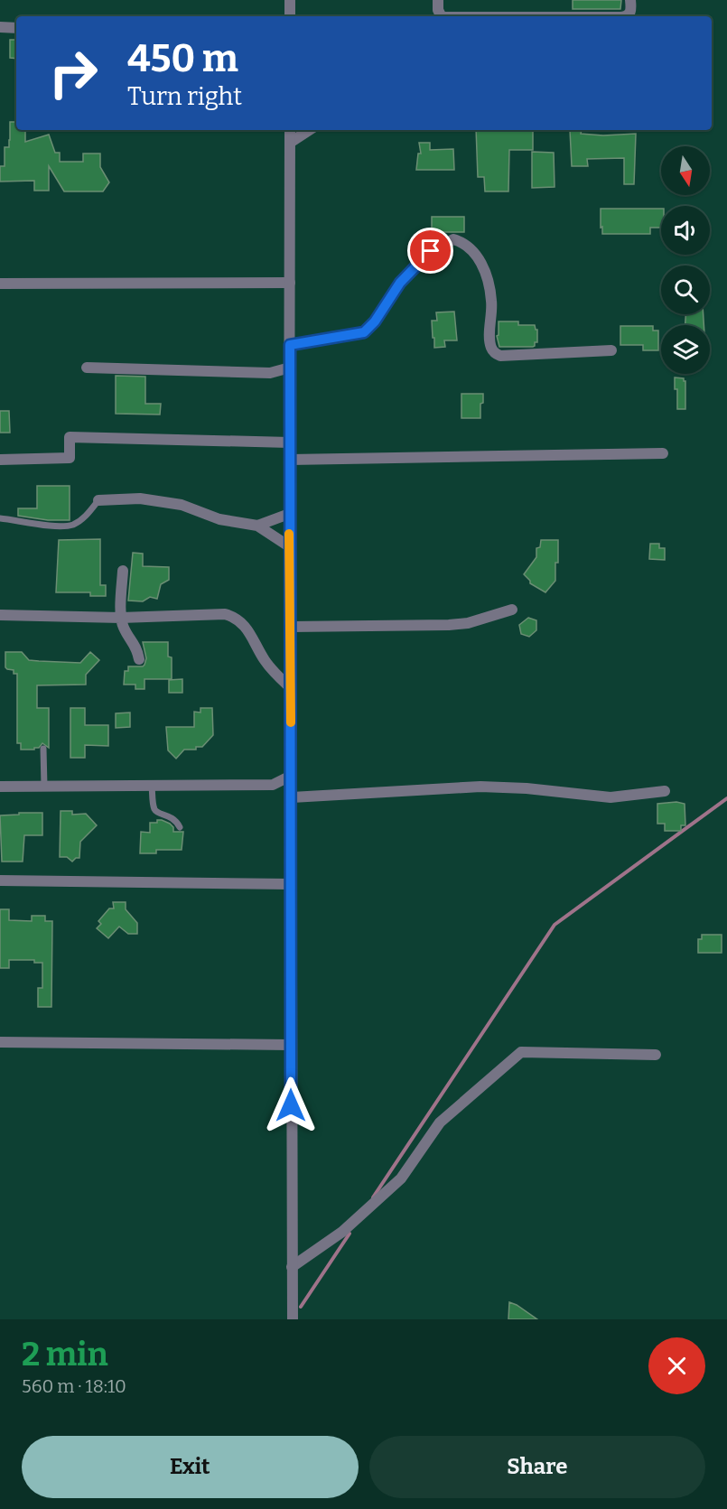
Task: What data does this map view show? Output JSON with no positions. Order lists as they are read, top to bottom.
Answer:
{
  "north": "bottom",
  "page": {
    "turn": ["450 m", "Turn right"],
    "heading": ["2 min", "560 m · 18:10"],
    "buttons": ["Exit", "Share"]
  }
}
